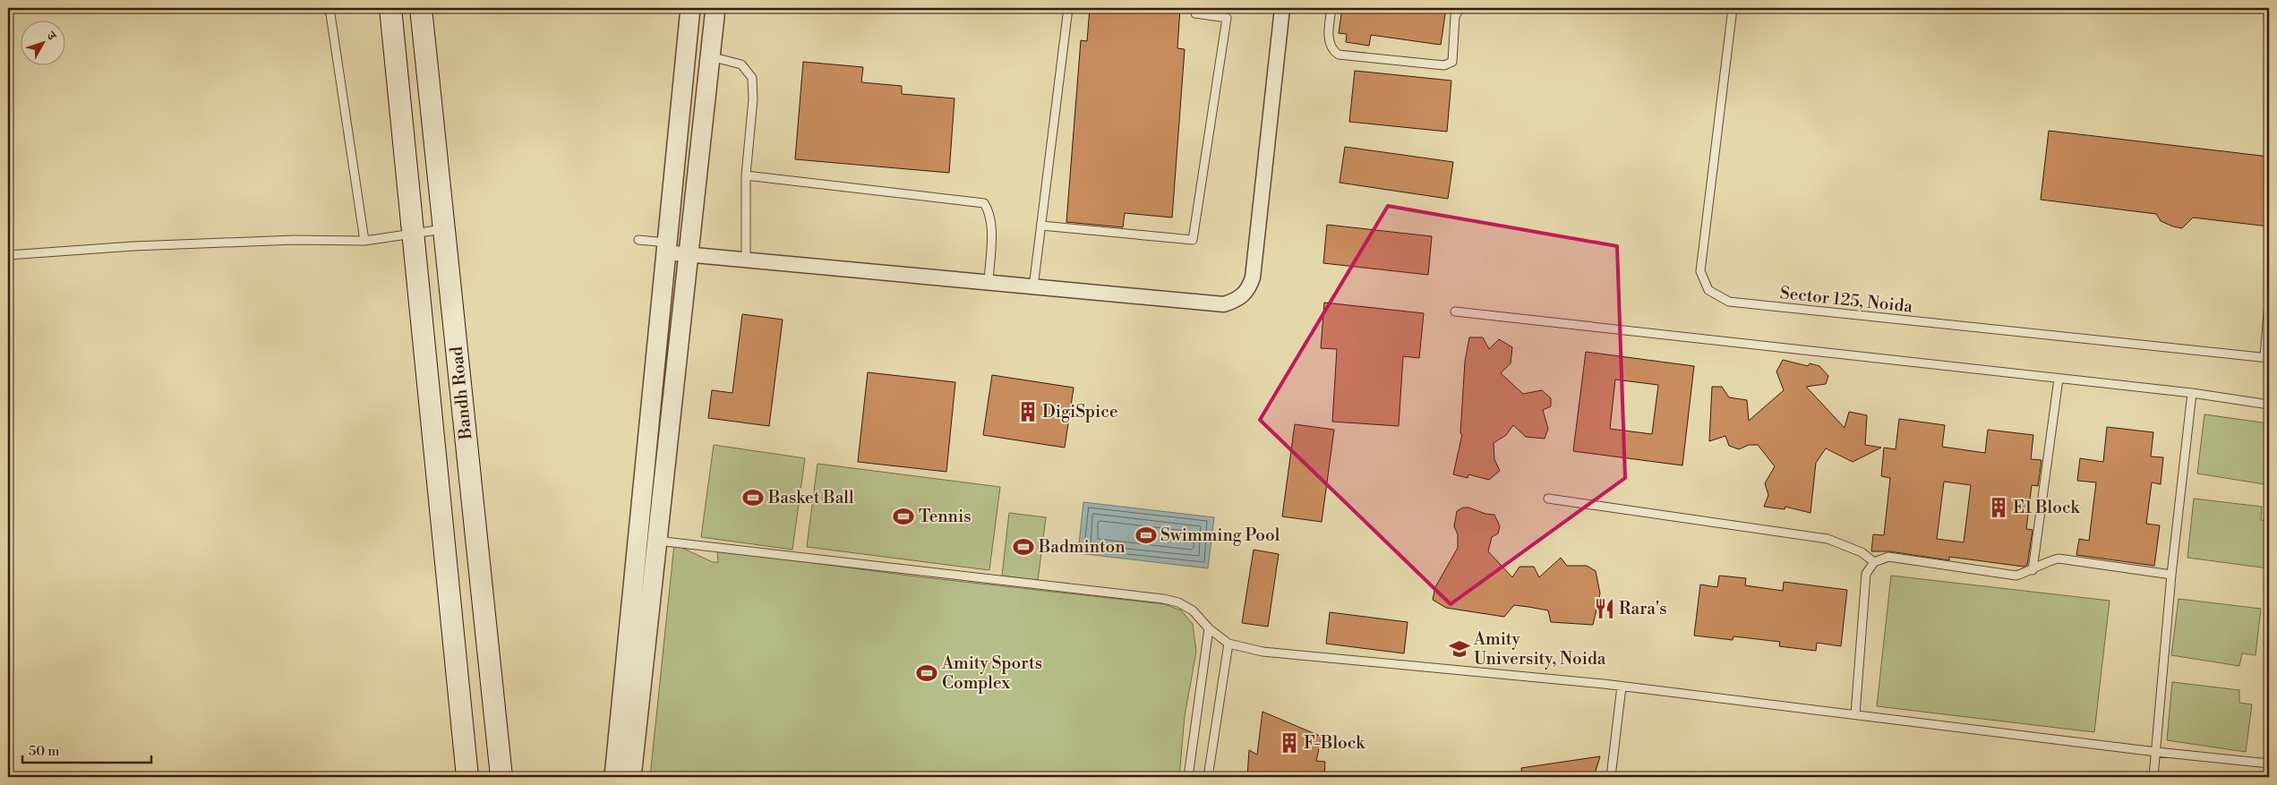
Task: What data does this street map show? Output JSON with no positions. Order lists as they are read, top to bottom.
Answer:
{
  "streets": {
    "main road": ["Bandh Road"],
    "lane": ["Sector 125, Noida"]
  },
  "places": {
    "building": ["DigiSpice", "E1 Block", "F-Block"],
    "sports": [
      "Basket Ball",
      "Tennis",
      "Swimming Pool",
      "Badminton",
      "Amity Sports Complex"
    ],
    "restaurant": ["Rara's"],
    "school or university": ["Amity University, Noida"]
  },
  "scale_bar": "50 m",
  "north": "top right"
}
